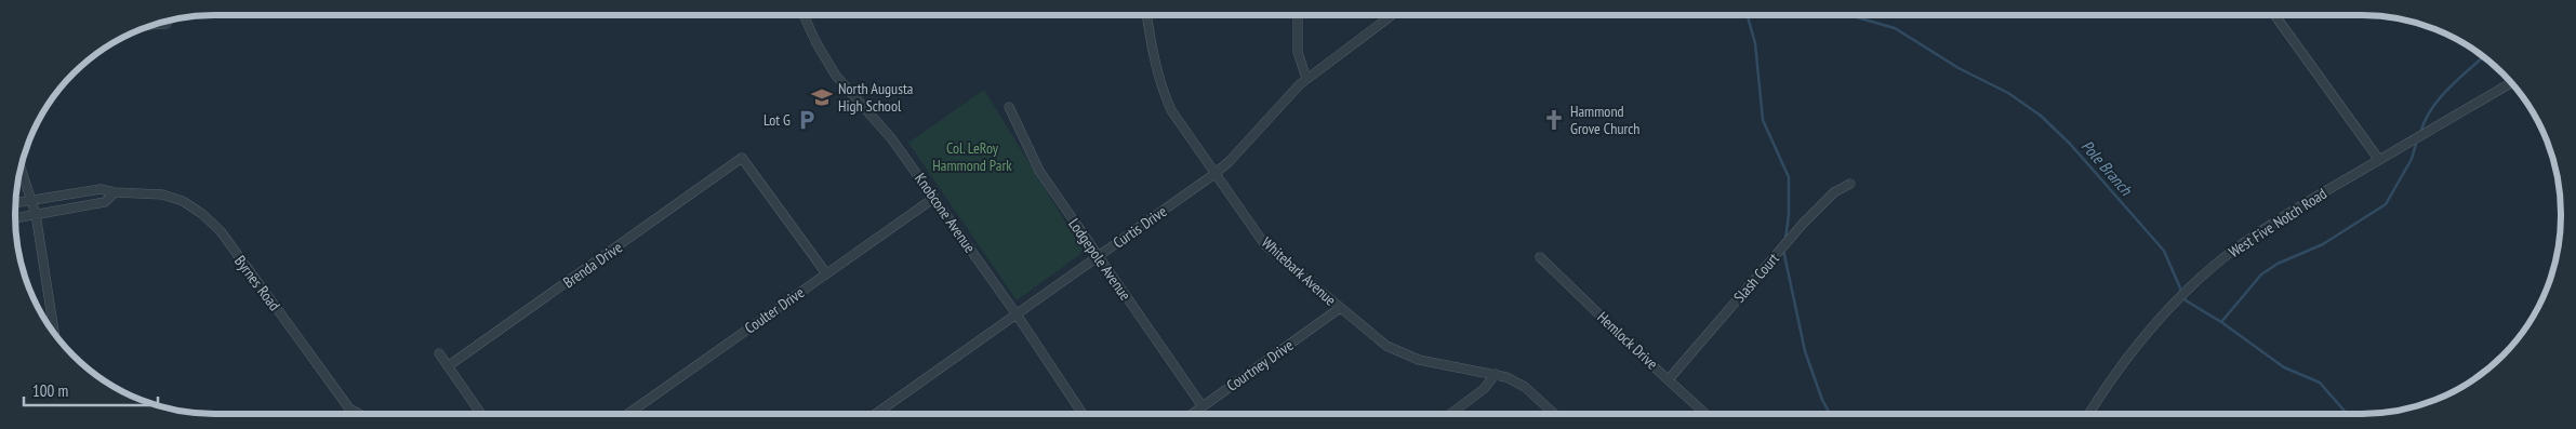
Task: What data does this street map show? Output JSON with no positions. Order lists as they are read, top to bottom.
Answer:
{
  "streets": {
    "street": [
      "Knobcone Avenue",
      "West Five Notch Road",
      "Curtis Drive",
      "Lodgepole Avenue",
      "Brenda Drive",
      "Whitebark Avenue",
      "Slash Court",
      "Byrnes Road",
      "Coulter Drive",
      "Hemlock Drive",
      "Courtney Drive"
    ]
  },
  "crossings": [
    ["Knobcone Avenue", "Curtis Drive"],
    ["Knobcone Avenue", "Coulter Drive"],
    ["Curtis Drive", "Lodgepole Avenue"],
    ["Curtis Drive", "Whitebark Avenue"],
    ["Lodgepole Avenue", "Courtney Drive"],
    ["Brenda Drive", "Coulter Drive"],
    ["Whitebark Avenue", "Courtney Drive"],
    ["Slash Court", "Hemlock Drive"]
  ],
  "water": ["Pole Branch"],
  "parks": ["Col. LeRoy Hammond Park"],
  "places": {
    "school or university": ["North Augusta High School"],
    "parking": ["Lot G"],
    "church": ["Hammond Grove Church"]
  },
  "scale_bar": "100 m"
}
